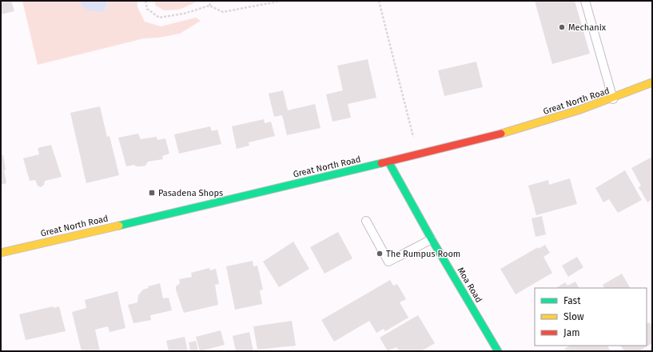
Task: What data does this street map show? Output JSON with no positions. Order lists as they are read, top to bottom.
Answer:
{
  "streets": {
    "main road": ["Great North Road", "Moa Road"]
  },
  "crossings": [
    ["Great North Road", "Moa Road"]
  ],
  "places": {
    "other": ["Mechanix", "The Rumpus Room"],
    "transit": ["Pasadena Shops"]
  },
  "legend": ["Fast", "Slow", "Jam"]
}
